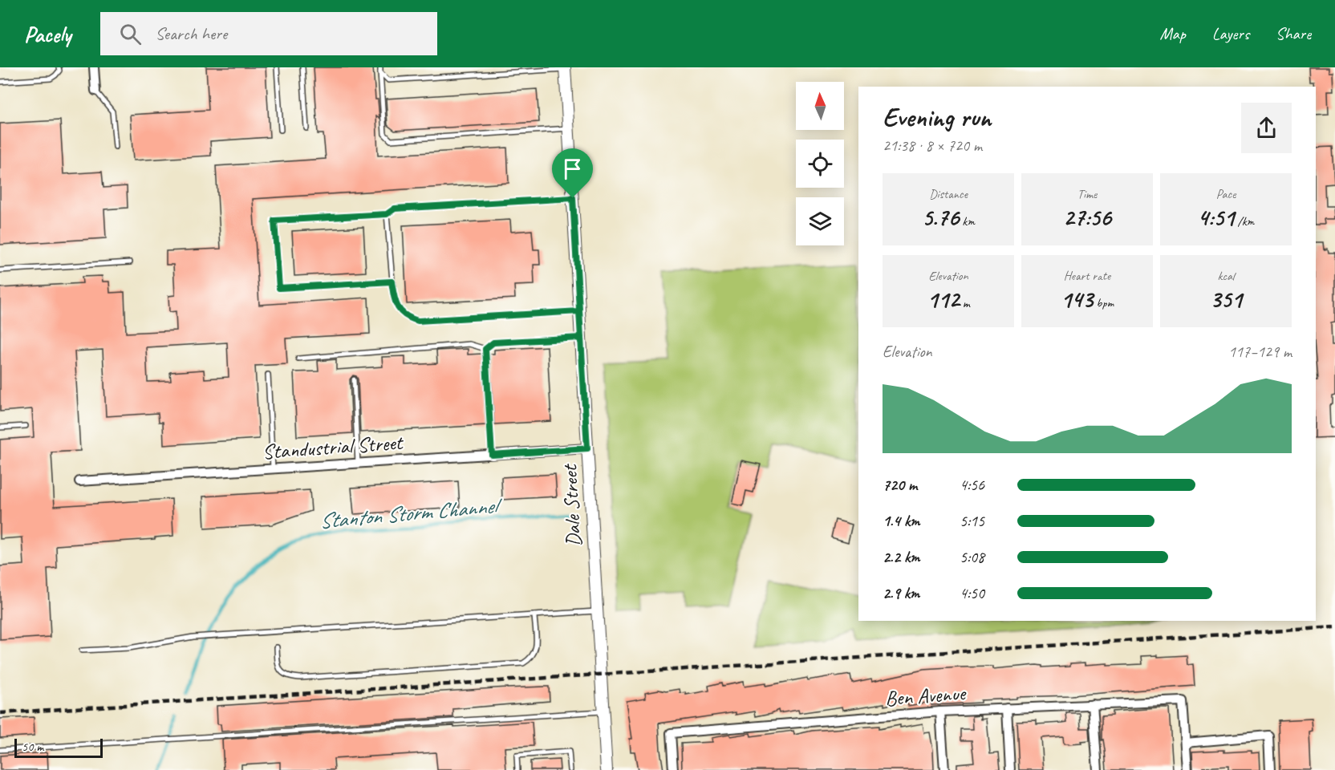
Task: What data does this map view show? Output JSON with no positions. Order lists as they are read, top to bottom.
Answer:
{
  "streets": {
    "street": ["Standustrial Street", "Dale Street", "Ben Avenue"]
  },
  "crossings": [
    ["Standustrial Street", "Dale Street"]
  ],
  "water": ["Stanton Storm Channel"],
  "scale_bar": "50 m",
  "north": "top",
  "page": {
    "header": "Pacely",
    "search": "Search here",
    "nav": ["Map", "Layers", "Share"],
    "heading": ["Evening run", "21:38 · 8 × 720 m"],
    "stats": [
      ["Distance", "5.76 km"],
      ["Time", "27:56"],
      ["Pace", "4:51 /km"],
      ["Elevation", "112 m"],
      ["Heart rate", "143 bpm"],
      ["kcal", "351"]
    ],
    "chart": ["Elevation", "117–129 m"],
    "list": [
      {
        "name": "720 m",
        "note": "4:56"
      },
      {
        "name": "1.4 km",
        "note": "5:15"
      },
      {
        "name": "2.2 km",
        "note": "5:08"
      },
      {
        "name": "2.9 km",
        "note": "4:50"
      }
    ],
    "scale": "50 m"
  }
}
